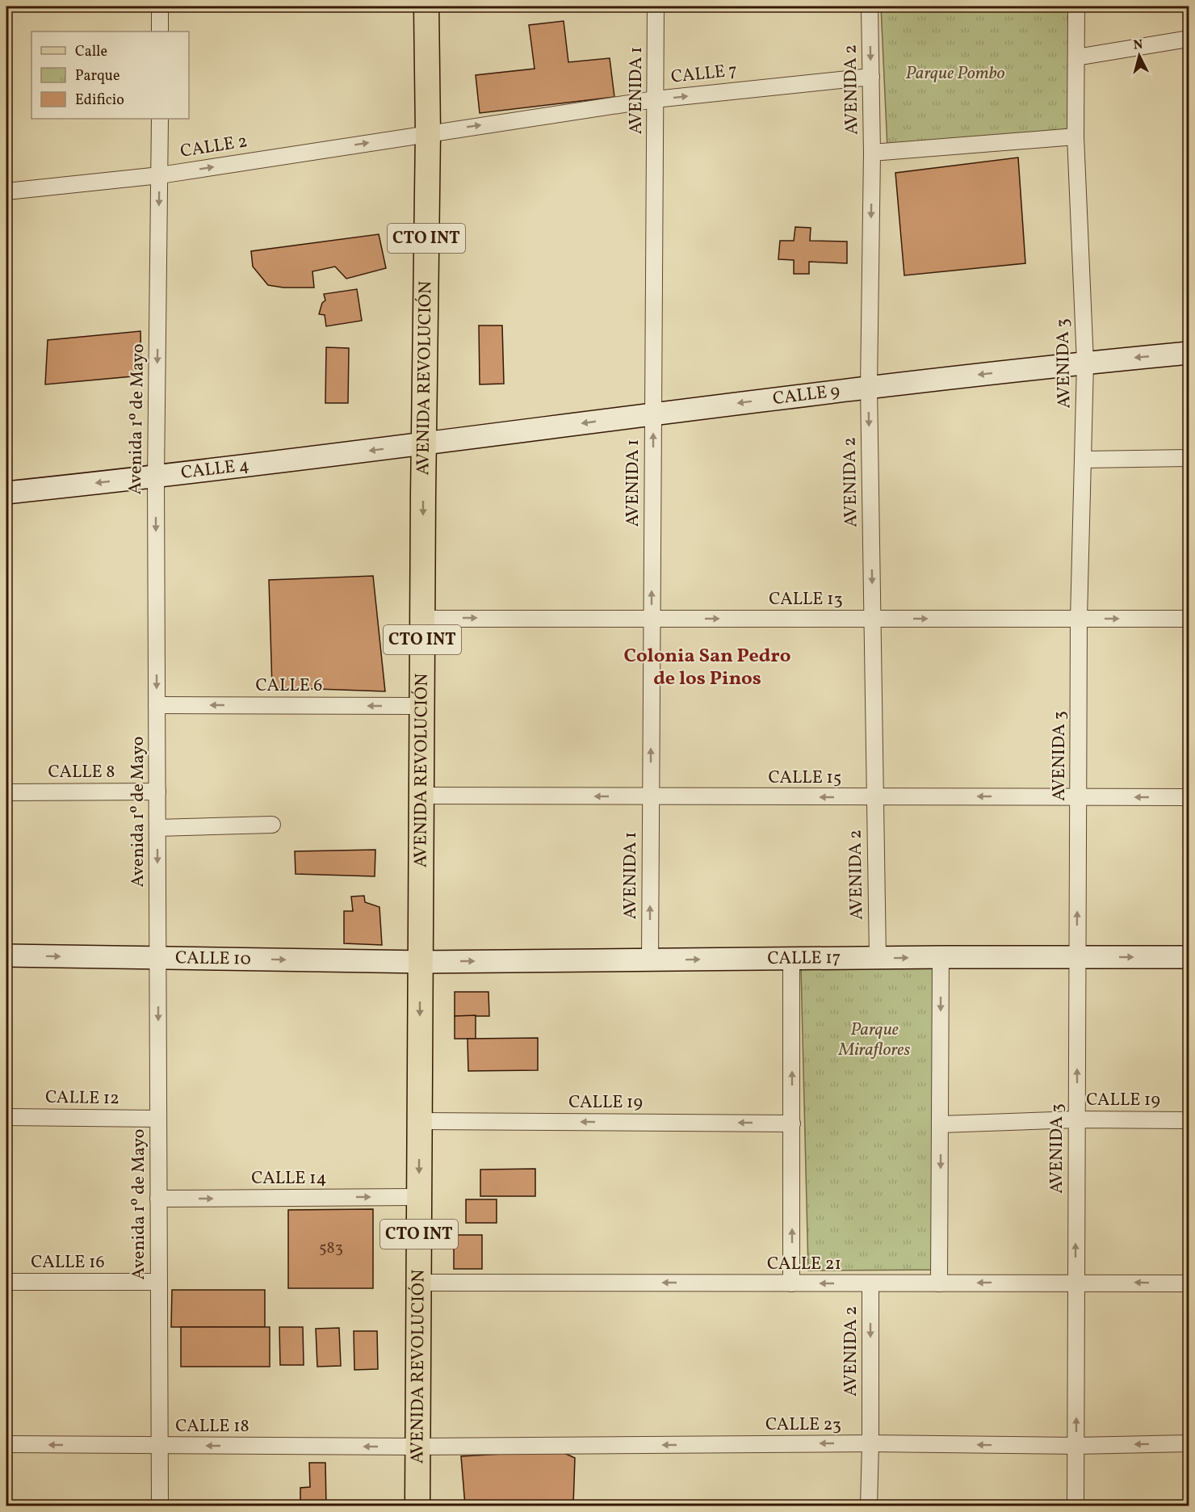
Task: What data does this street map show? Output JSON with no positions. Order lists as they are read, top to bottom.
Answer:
{
  "streets": {
    "main road": ["CTO INT", "AVENIDA REVOLUCIÓN"],
    "street": [
      "CALLE 7",
      "AVENIDA 2",
      "AVENIDA 1",
      "CALLE 2",
      "AVENIDA 3",
      "CALLE 9",
      "Avenida 1º de Mayo",
      "CALLE 4",
      "CALLE 13",
      "CALLE 6",
      "CALLE 8",
      "CALLE 15",
      "CALLE 10",
      "CALLE 17",
      "CALLE 12",
      "CALLE 19",
      "CALLE 14",
      "CALLE 16",
      "CALLE 21",
      "CALLE 23",
      "CALLE 18"
    ]
  },
  "crossings": [
    ["CALLE 7", "AVENIDA 2"],
    ["CALLE 7", "AVENIDA 1"],
    ["CALLE 7", "CALLE 2"],
    ["CALLE 7", "AVENIDA REVOLUCIÓN"],
    ["AVENIDA 2", "CALLE 9"],
    ["AVENIDA 2", "CALLE 13"],
    ["AVENIDA 2", "CALLE 15"],
    ["AVENIDA 2", "CALLE 17"],
    ["AVENIDA 2", "CALLE 21"],
    ["AVENIDA 2", "CALLE 23"],
    ["AVENIDA 1", "CALLE 9"],
    ["AVENIDA 1", "CALLE 13"],
    ["AVENIDA 1", "CALLE 15"],
    ["AVENIDA 1", "CALLE 17"],
    ["CALLE 2", "AVENIDA REVOLUCIÓN"],
    ["CALLE 2", "Avenida 1º de Mayo"],
    ["AVENIDA 3", "CALLE 9"],
    ["AVENIDA 3", "CALLE 13"],
    ["AVENIDA 3", "CALLE 15"],
    ["AVENIDA 3", "CALLE 17"],
    ["AVENIDA 3", "CALLE 19"],
    ["AVENIDA 3", "CALLE 21"],
    ["AVENIDA 3", "CALLE 23"],
    ["AVENIDA REVOLUCIÓN", "CALLE 9"],
    ["AVENIDA REVOLUCIÓN", "CALLE 4"],
    ["AVENIDA REVOLUCIÓN", "CALLE 13"],
    ["AVENIDA REVOLUCIÓN", "CALLE 6"],
    ["AVENIDA REVOLUCIÓN", "CALLE 15"],
    ["AVENIDA REVOLUCIÓN", "CALLE 10"],
    ["AVENIDA REVOLUCIÓN", "CALLE 17"],
    ["AVENIDA REVOLUCIÓN", "CALLE 19"],
    ["AVENIDA REVOLUCIÓN", "CALLE 14"],
    ["AVENIDA REVOLUCIÓN", "CALLE 21"],
    ["AVENIDA REVOLUCIÓN", "CALLE 23"],
    ["AVENIDA REVOLUCIÓN", "CALLE 18"],
    ["CALLE 9", "CALLE 4"],
    ["Avenida 1º de Mayo", "CALLE 4"],
    ["Avenida 1º de Mayo", "CALLE 6"],
    ["Avenida 1º de Mayo", "CALLE 8"],
    ["Avenida 1º de Mayo", "CALLE 10"],
    ["Avenida 1º de Mayo", "CALLE 12"],
    ["Avenida 1º de Mayo", "CALLE 14"],
    ["Avenida 1º de Mayo", "CALLE 16"],
    ["Avenida 1º de Mayo", "CALLE 18"],
    ["CALLE 10", "CALLE 17"],
    ["CALLE 23", "CALLE 18"]
  ],
  "one_way": [
    "CALLE 7",
    "AVENIDA 2",
    "AVENIDA 1",
    "CALLE 2",
    "CALLE 9",
    "Avenida 1º de Mayo",
    "CALLE 4",
    "CALLE 13",
    "CALLE 15",
    "CALLE 10",
    "CALLE 17",
    "CALLE 19",
    "CALLE 14",
    "CALLE 21",
    "CALLE 23",
    "CALLE 18"
  ],
  "districts": ["Colonia San Pedro de los Pinos"],
  "parks": ["Parque Pombo", "Parque Miraflores"],
  "house_numbers": ["583"],
  "legend": ["Calle", "Parque", "Edificio"],
  "north": "top"
}
